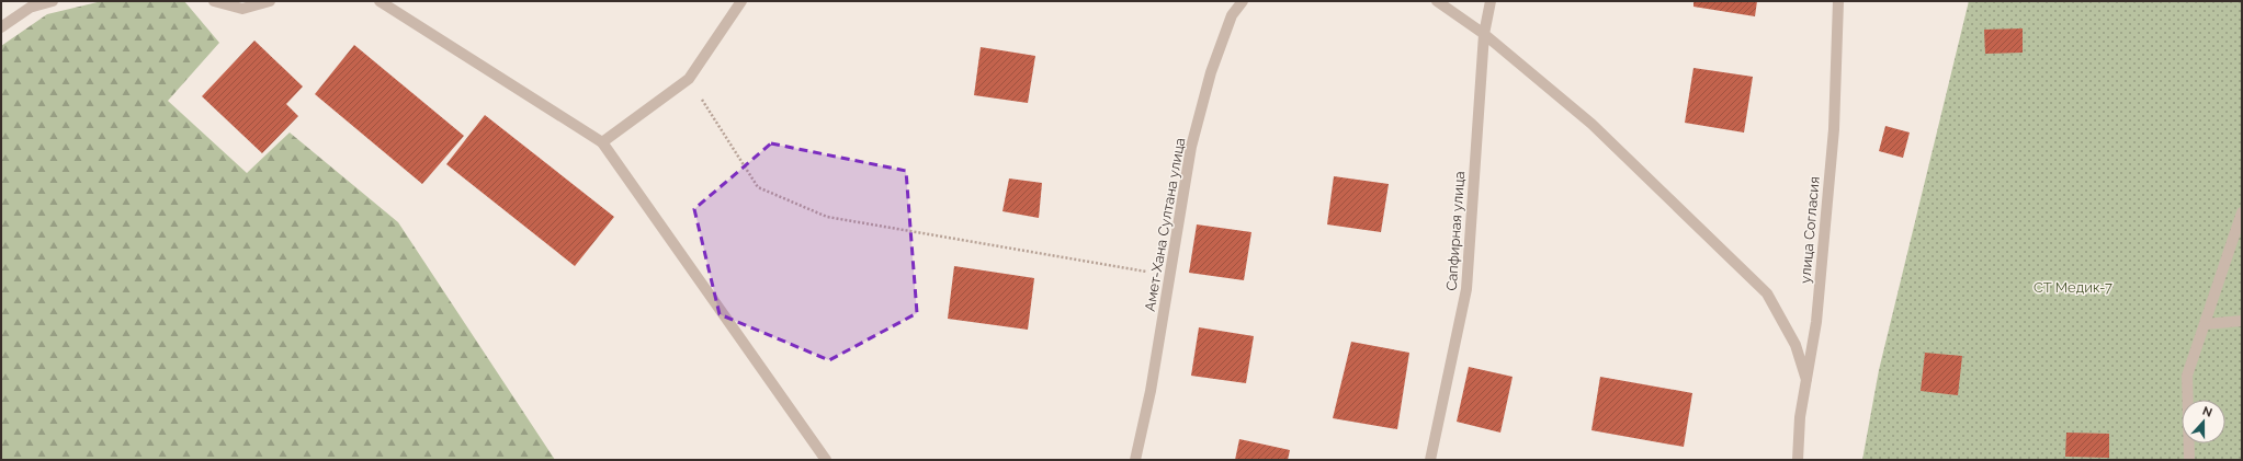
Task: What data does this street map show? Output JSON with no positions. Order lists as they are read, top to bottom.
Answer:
{
  "streets": {
    "street": ["Амет-Хана Султана улица", "улица Согласия", "Сапфирная улица"]
  },
  "parks": ["СТ Медик-7"],
  "north": "top"
}
